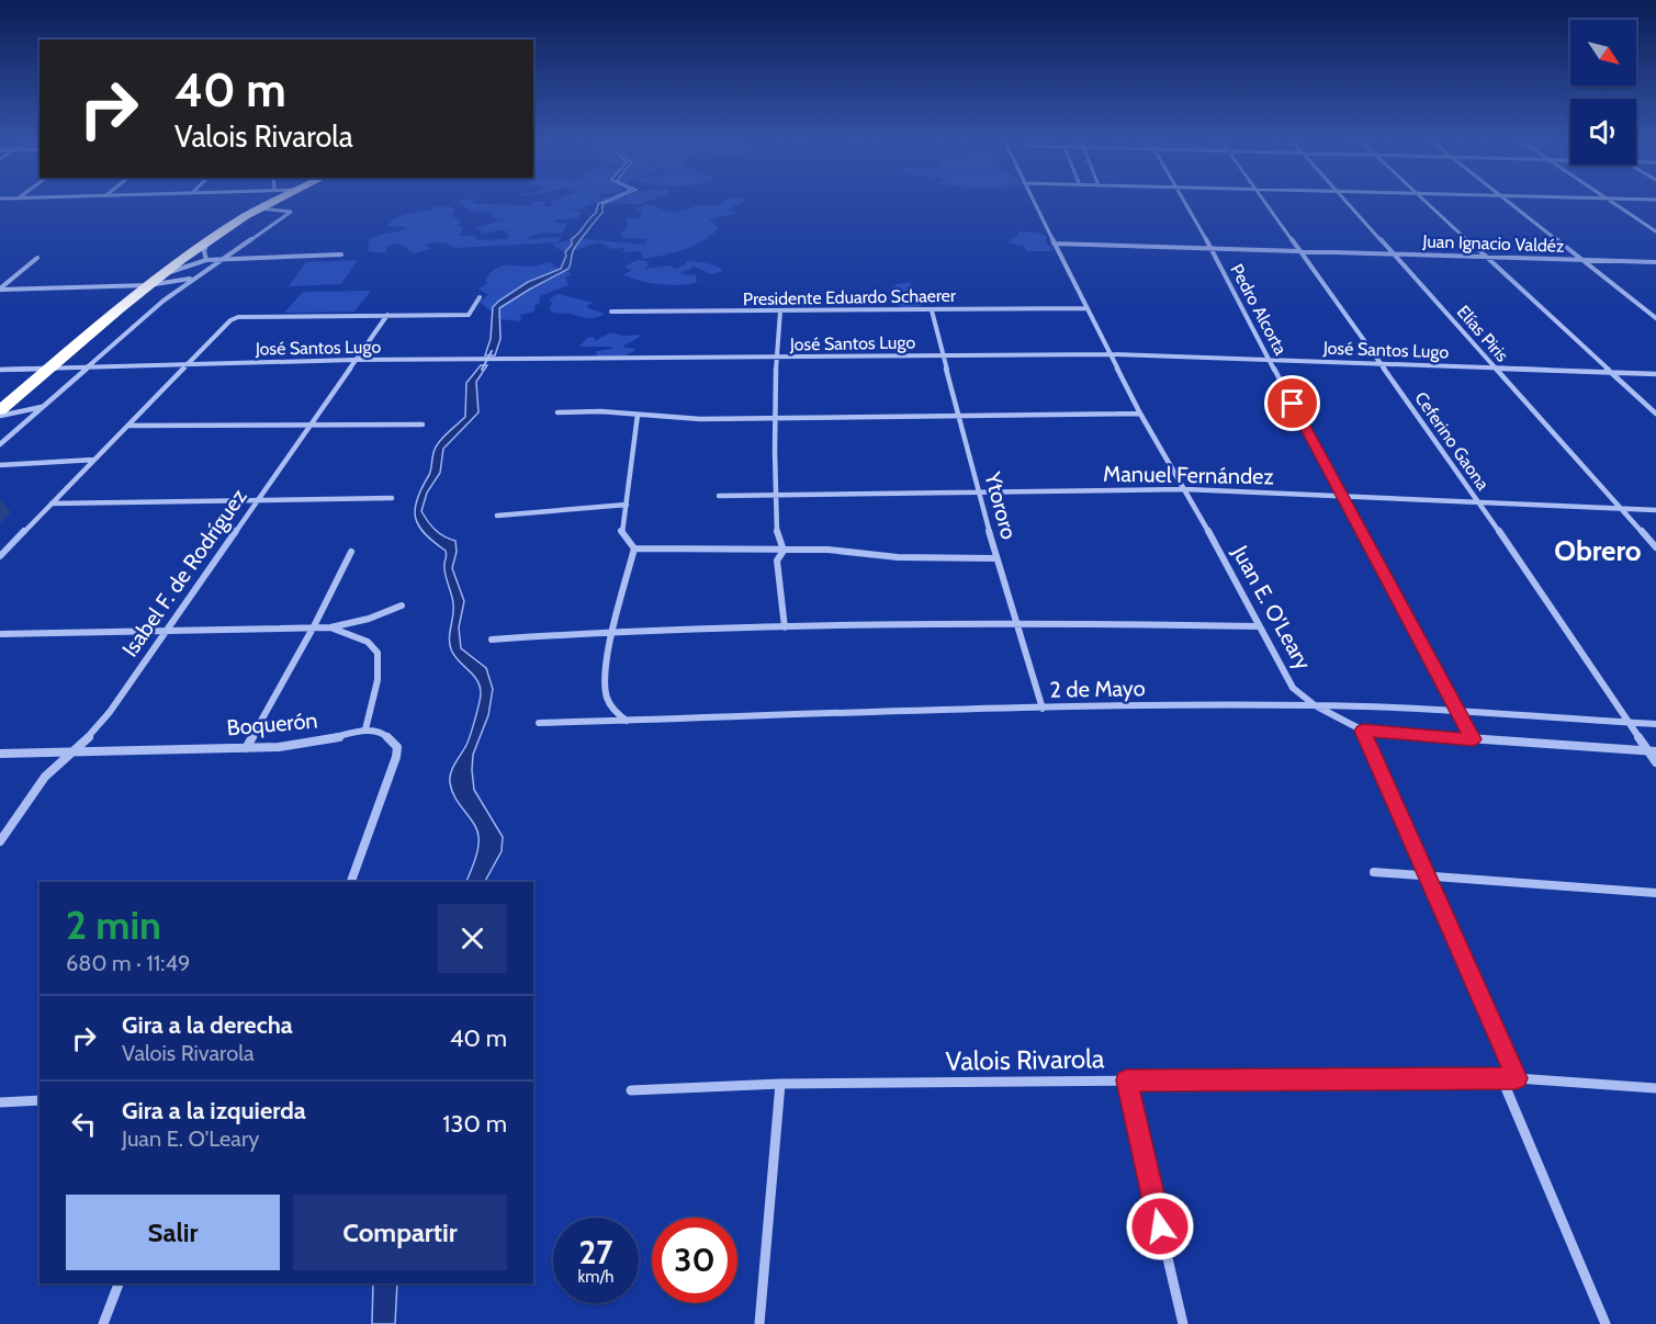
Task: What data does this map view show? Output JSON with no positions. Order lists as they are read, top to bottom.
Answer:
{
  "streets": {
    "street": [
      "Juan Ignacio Valdéz",
      "Presidente Eduardo Schaerer",
      "Pedro Alcorta",
      "Elías Piris",
      "José Santos Lugo",
      "Ceferino Gaona",
      "Manuel Fernández",
      "Ytororo",
      "Isabel F. de Rodríguez",
      "Juan E. O'Leary",
      "2 de Mayo",
      "Boquerón",
      "Valois Rivarola"
    ]
  },
  "crossings": [
    ["Juan Ignacio Valdéz", "Pedro Alcorta"],
    ["Juan Ignacio Valdéz", "Elías Piris"],
    ["Juan Ignacio Valdéz", "Ceferino Gaona"],
    ["Juan Ignacio Valdéz", "Juan E. O'Leary"],
    ["Presidente Eduardo Schaerer", "Ytororo"],
    ["Presidente Eduardo Schaerer", "Juan E. O'Leary"],
    ["Pedro Alcorta", "José Santos Lugo"],
    ["Pedro Alcorta", "Manuel Fernández"],
    ["Pedro Alcorta", "2 de Mayo"],
    ["Elías Piris", "José Santos Lugo"],
    ["Elías Piris", "Manuel Fernández"],
    ["José Santos Lugo", "Ceferino Gaona"],
    ["José Santos Lugo", "Ytororo"],
    ["José Santos Lugo", "Isabel F. de Rodríguez"],
    ["José Santos Lugo", "Juan E. O'Leary"],
    ["Ceferino Gaona", "Manuel Fernández"],
    ["Ceferino Gaona", "2 de Mayo"],
    ["Manuel Fernández", "Ytororo"],
    ["Manuel Fernández", "Juan E. O'Leary"],
    ["Ytororo", "2 de Mayo"],
    ["Isabel F. de Rodríguez", "Boquerón"],
    ["Juan E. O'Leary", "2 de Mayo"]
  ],
  "districts": ["Obrero"],
  "north": "bottom right",
  "page": {
    "turn": ["40 m", "Valois Rivarola"],
    "heading": ["2 min", "680 m · 11:49"],
    "list": [
      {
        "name": "Gira a la derecha",
        "note": "Valois Rivarola",
        "value": "40 m"
      },
      {
        "name": "Gira a la izquierda",
        "note": "Juan E. O'Leary",
        "value": "130 m"
      }
    ],
    "buttons": ["Salir", "Compartir"],
    "speed": "27 km/h",
    "limit": "30"
  }
}
